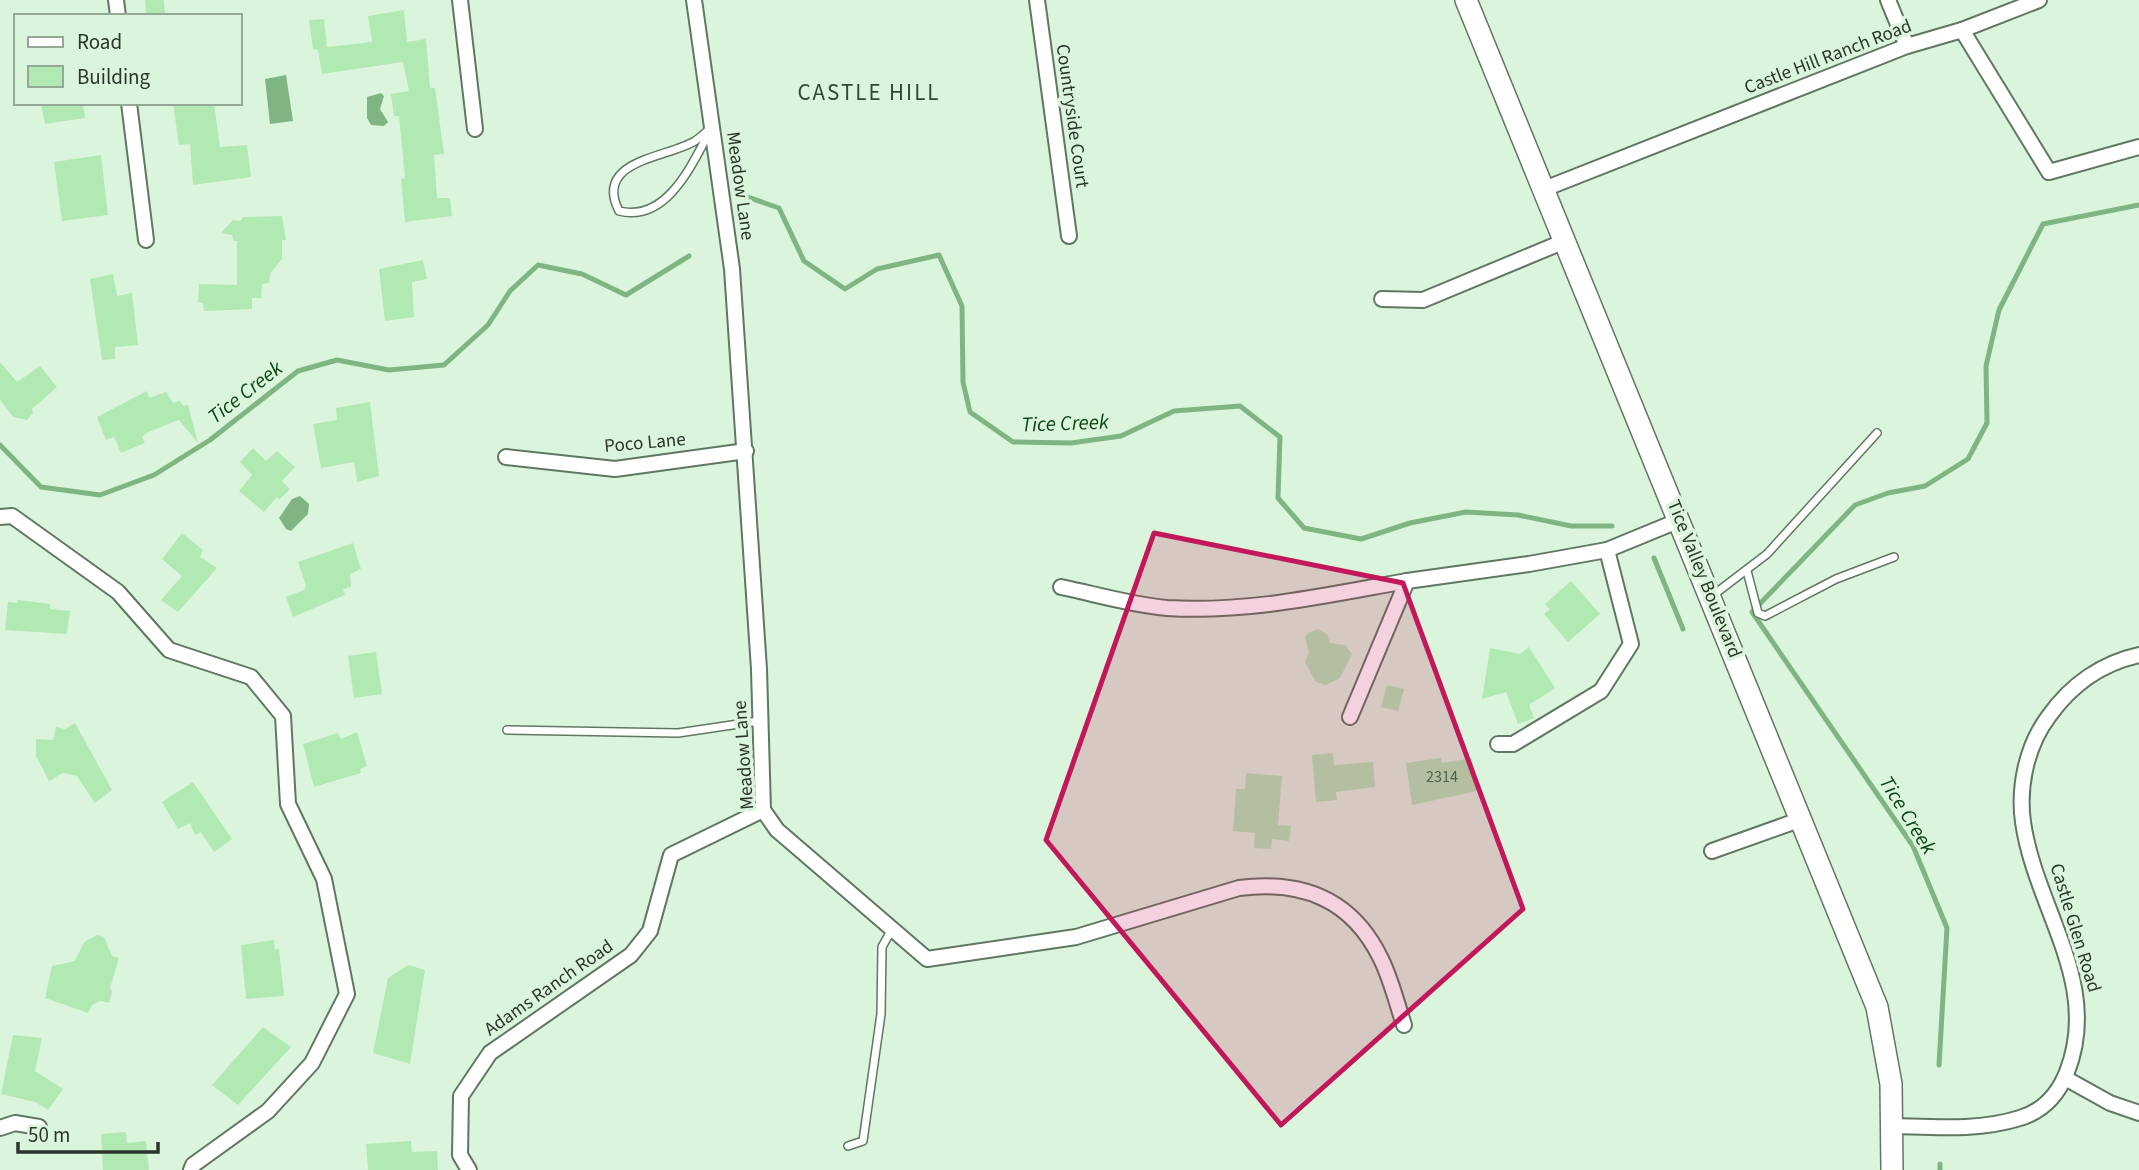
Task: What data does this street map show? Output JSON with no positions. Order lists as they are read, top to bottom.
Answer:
{
  "streets": {
    "street": [
      "Castle Hill Ranch Road",
      "Countryside Court",
      "Meadow Lane",
      "Poco Lane",
      "Tice Valley Boulevard",
      "Castle Glen Road",
      "Adams Ranch Road"
    ]
  },
  "crossings": [
    ["Castle Hill Ranch Road", "Tice Valley Boulevard"],
    ["Meadow Lane", "Poco Lane"],
    ["Meadow Lane", "Adams Ranch Road"],
    ["Tice Valley Boulevard", "Castle Glen Road"]
  ],
  "districts": ["CASTLE HILL"],
  "water": ["Tice Creek"],
  "house_numbers": ["2314"],
  "legend": ["Road", "Building"],
  "scale_bar": "50 m"
}
